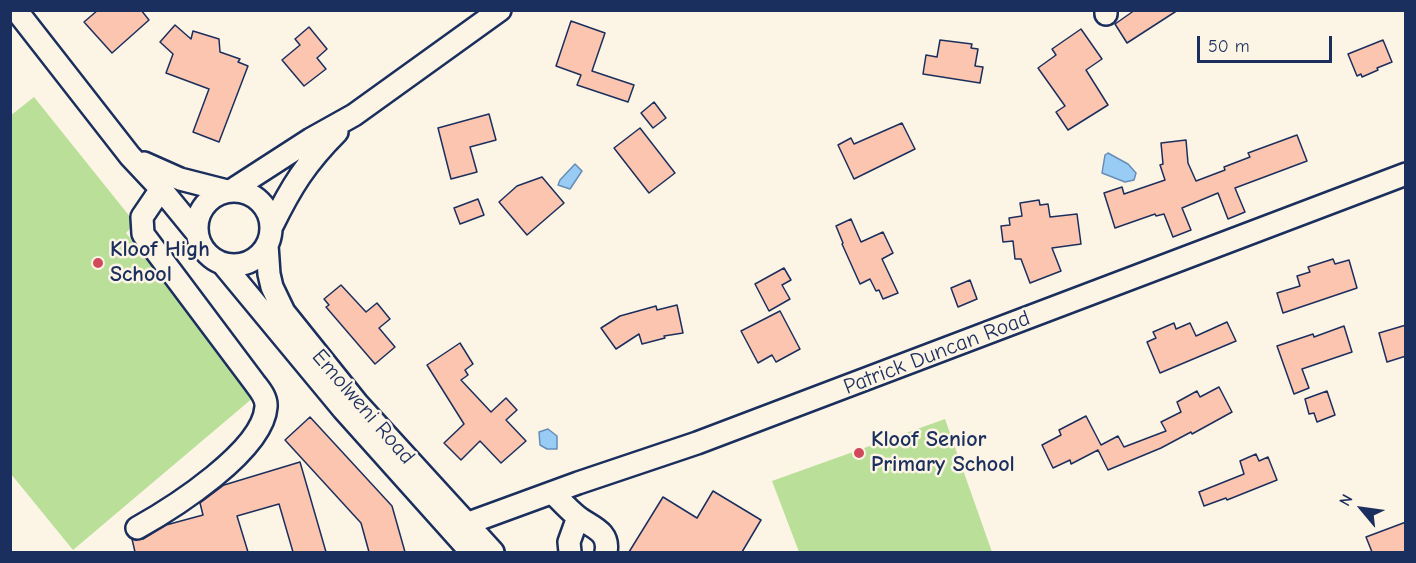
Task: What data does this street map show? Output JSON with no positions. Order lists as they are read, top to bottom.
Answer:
{
  "streets": {
    "street": ["Patrick Duncan Road", "Emolweni Road"]
  },
  "crossings": [
    ["Patrick Duncan Road", "Emolweni Road"]
  ],
  "places": ["Kloof High School", "Kloof Senior Primary School"],
  "scale_bar": "50 m",
  "north": "top left"
}
